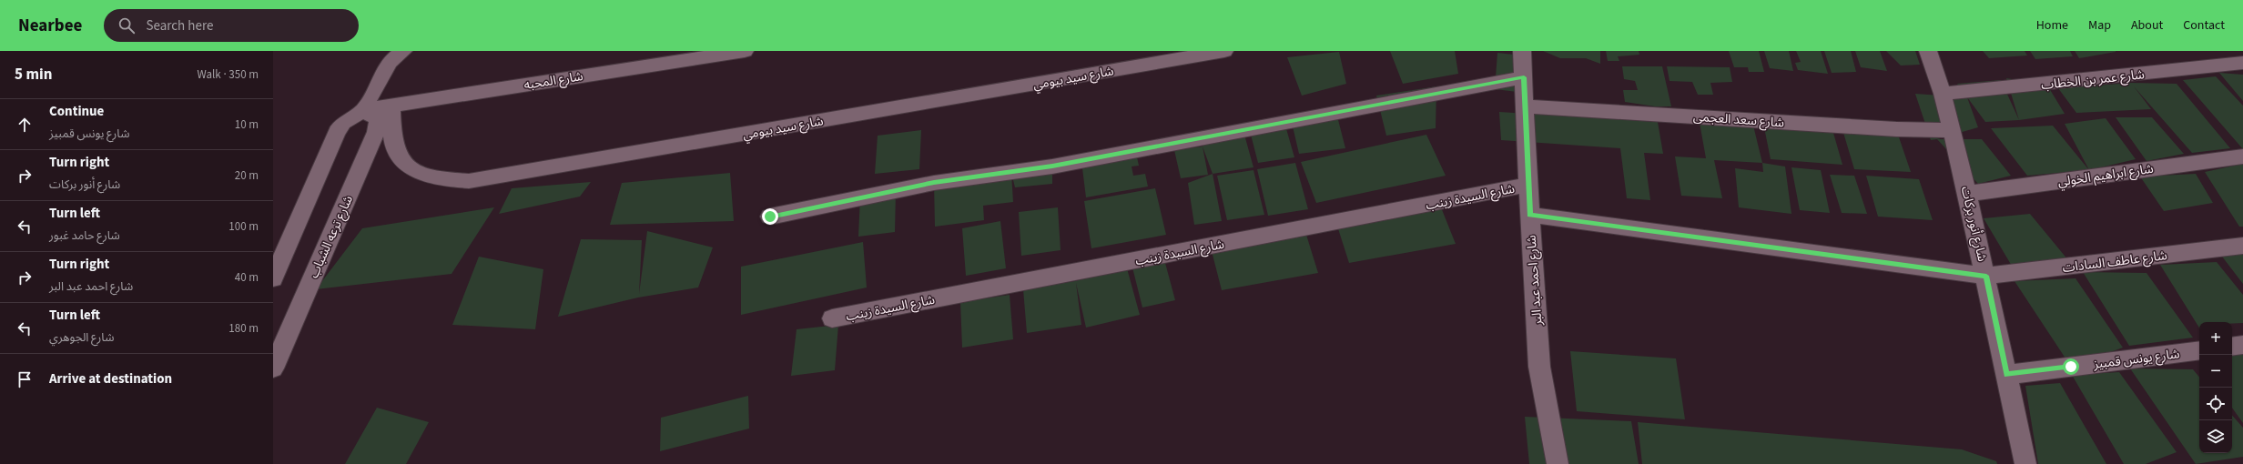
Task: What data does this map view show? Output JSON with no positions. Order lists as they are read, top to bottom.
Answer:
{
  "streets": {
    "street": [
      "شارع سيد بيومي",
      "شارع عمر بن الخطاب",
      "شارع المحبه",
      "شارع سعد العجمى",
      "شارع ابراهيم الخولي",
      "شارع السيدة زينب",
      "شارع أنور بركات",
      "شارع ترعه الشباب",
      "شارع عاطف السادات",
      "شارع احمد عبد البر",
      "شارع يونس قمبيز"
    ]
  },
  "crossings": [
    ["شارع سيد بيومي", "شارع المحبه"],
    ["شارع عمر بن الخطاب", "شارع أنور بركات"],
    ["شارع المحبه", "شارع ترعه الشباب"],
    ["شارع سعد العجمى", "شارع أنور بركات"],
    ["شارع سعد العجمى", "شارع احمد عبد البر"],
    ["شارع ابراهيم الخولي", "شارع أنور بركات"],
    ["شارع السيدة زينب", "شارع احمد عبد البر"],
    ["شارع أنور بركات", "شارع عاطف السادات"],
    ["شارع أنور بركات", "شارع يونس قمبيز"],
    ["شارع عاطف السادات", "شارع احمد عبد البر"]
  ],
  "page": {
    "header": "Nearbee",
    "search": "Search here",
    "nav": [
      "Home",
      "Map",
      "About",
      "Contact"
    ],
    "heading": ["5 min", "Walk · 350 m"],
    "list": [
      ["Continue", "شارع يونس قمبيز", "10 m"],
      ["Turn right", "شارع أنور بركات", "20 m"],
      ["Turn left", "شارع حامد غبور", "100 m"],
      ["Turn right", "شارع احمد عبد البر", "40 m"],
      ["Turn left", "شارع الجوهري", "180 m"],
      "Arrive at destination"
    ],
    "map_buttons": ["+", "−"]
  }
}
